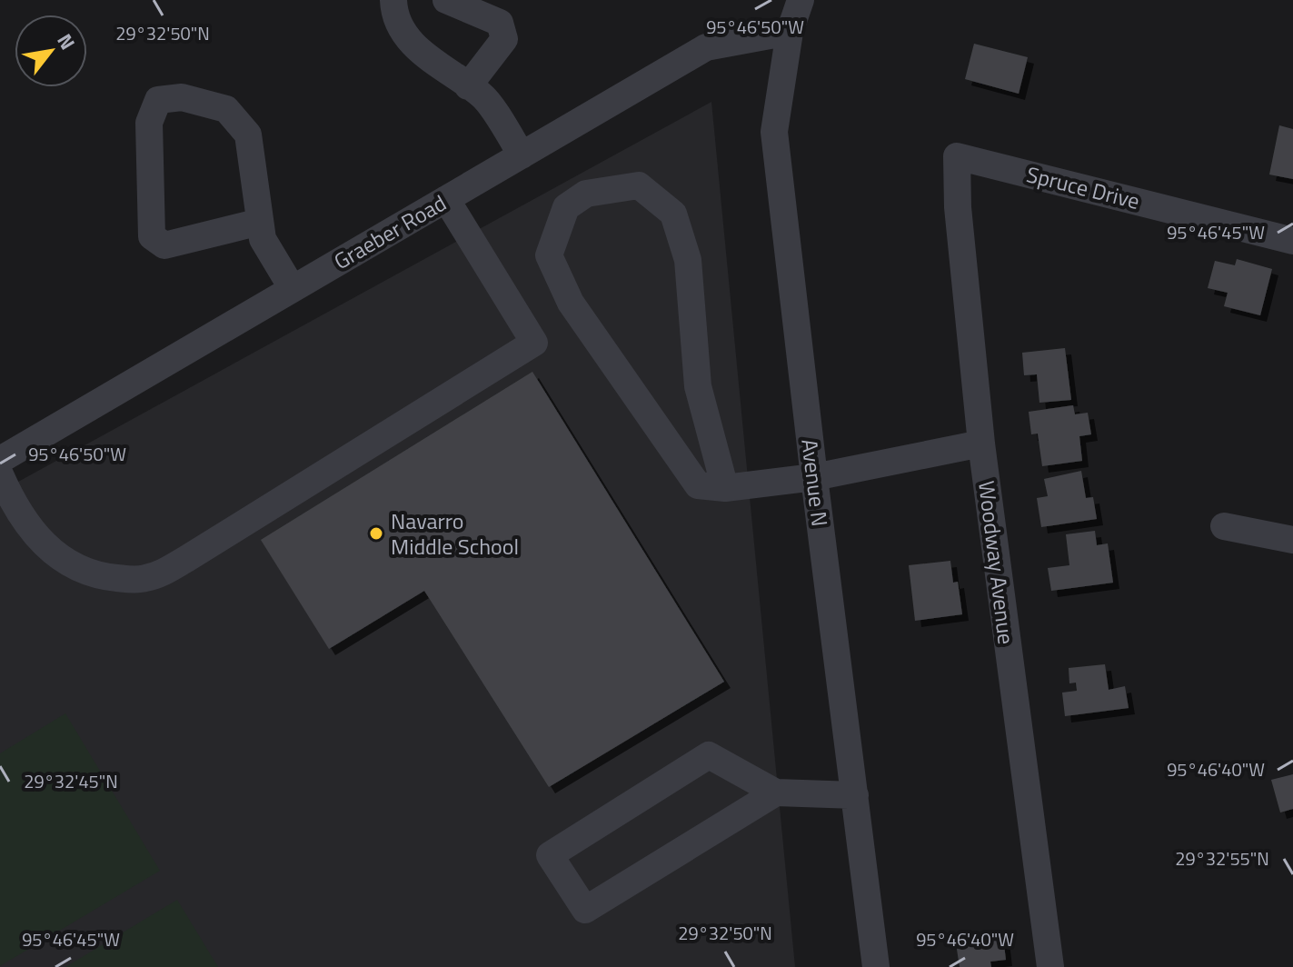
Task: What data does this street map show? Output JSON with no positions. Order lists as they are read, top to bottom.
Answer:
{
  "streets": {
    "street": [
      "Spruce Drive",
      "Graeber Road",
      "Avenue N",
      "Woodway Avenue"
    ]
  },
  "crossings": [
    ["Spruce Drive", "Woodway Avenue"],
    ["Graeber Road", "Avenue N"]
  ],
  "places": ["Navarro Middle School"],
  "north": "top right",
  "coordinates": [
    "95°46'50\"W",
    "29°32'50\"N",
    "95°46'45\"W",
    "95°46'40\"W",
    "29°32'45\"N",
    "29°32'55\"N"
  ]
}
